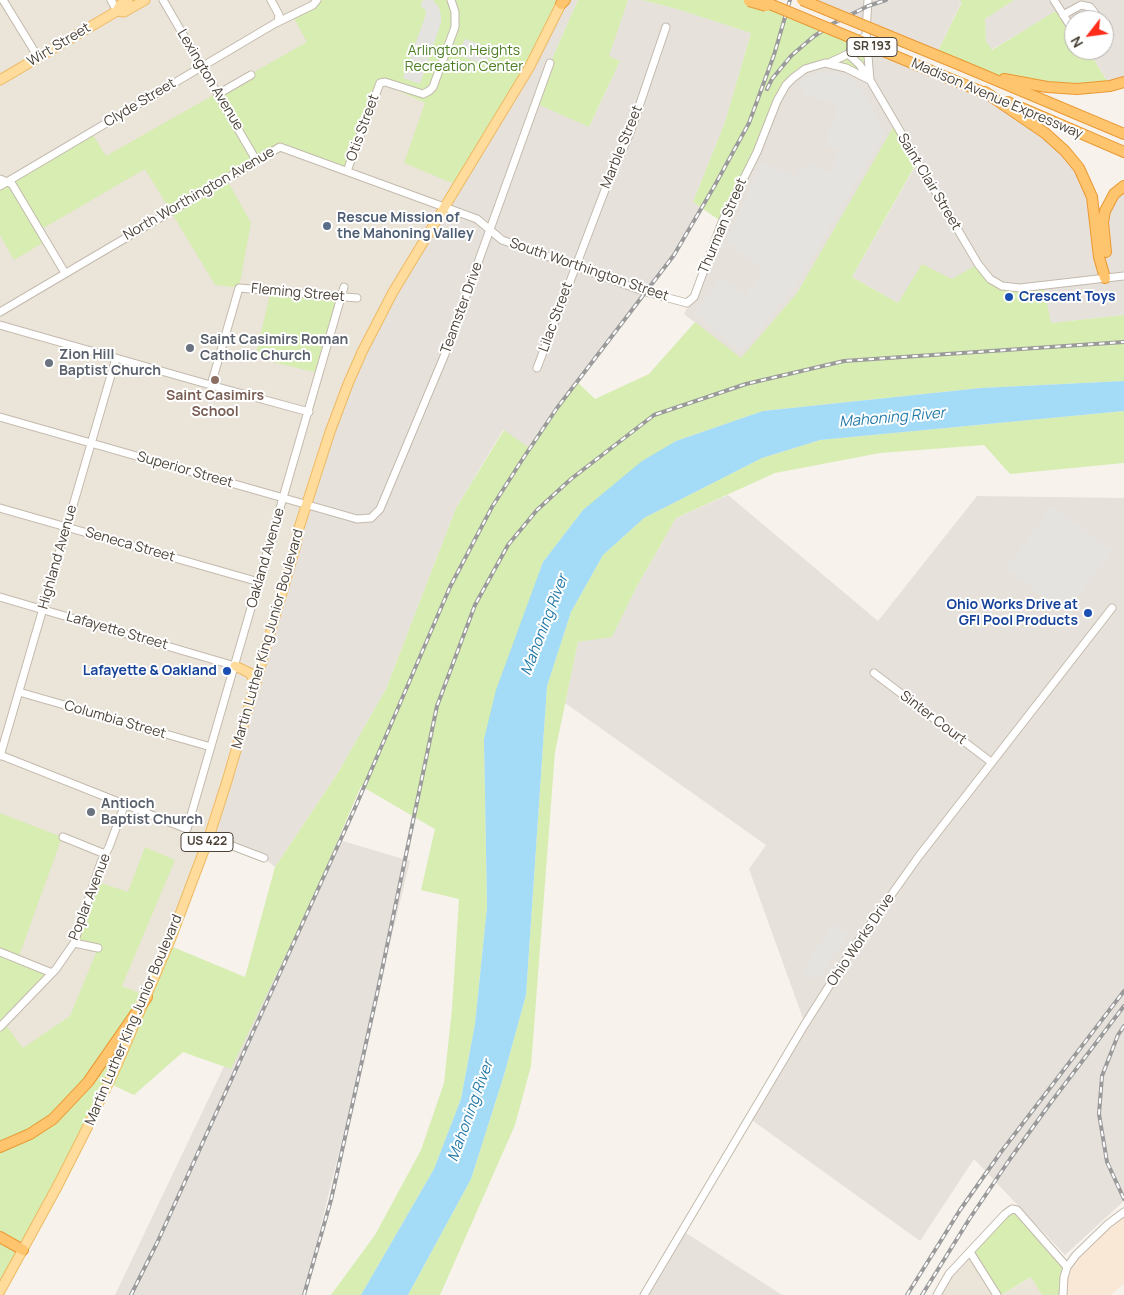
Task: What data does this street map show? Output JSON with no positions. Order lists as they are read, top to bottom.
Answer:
{
  "streets": {
    "highway": ["SR 193", "Madison Avenue Expressway"],
    "main road": ["Wirt Street", "Martin Luther King Junior Boulevard", "US 422"],
    "street": [
      "Lexington Avenue",
      "Clyde Street",
      "Otis Street",
      "Marble Street",
      "Saint Clair Street",
      "North Worthington Avenue",
      "Thurman Street",
      "South Worthington Street",
      "Fleming Street",
      "Teamster Drive",
      "Lilac Street",
      "Superior Street",
      "Seneca Street",
      "Highland Avenue",
      "Oakland Avenue",
      "Lafayette Street",
      "Sinter Court",
      "Columbia Street",
      "Poplar Avenue",
      "Ohio Works Drive"
    ]
  },
  "crossings": [
    ["SR 193", "Madison Avenue Expressway"],
    ["Lexington Avenue", "Clyde Street"],
    ["Lexington Avenue", "North Worthington Avenue"],
    ["Otis Street", "North Worthington Avenue"],
    ["Marble Street", "South Worthington Street"],
    ["Marble Street", "Lilac Street"],
    ["North Worthington Avenue", "South Worthington Street"],
    ["North Worthington Avenue", "Teamster Drive"],
    ["North Worthington Avenue", "Martin Luther King Junior Boulevard"],
    ["Thurman Street", "South Worthington Street"],
    ["South Worthington Street", "Teamster Drive"],
    ["South Worthington Street", "Lilac Street"],
    ["Fleming Street", "Oakland Avenue"],
    ["Teamster Drive", "Superior Street"],
    ["Superior Street", "Highland Avenue"],
    ["Superior Street", "Oakland Avenue"],
    ["Superior Street", "Martin Luther King Junior Boulevard"],
    ["Seneca Street", "Highland Avenue"],
    ["Seneca Street", "Oakland Avenue"],
    ["Highland Avenue", "Lafayette Street"],
    ["Highland Avenue", "Columbia Street"],
    ["Oakland Avenue", "Lafayette Street"],
    ["Oakland Avenue", "Columbia Street"],
    ["Oakland Avenue", "Poplar Avenue"],
    ["Sinter Court", "Ohio Works Drive"]
  ],
  "water": ["Mahoning River"],
  "parks": ["Arlington Heights Recreation Center"],
  "places": [
    "Rescue Mission of the Mahoning Valley",
    "Crescent Toys",
    "Saint Casimirs Roman Catholic Church",
    "Zion Hill Baptist Church",
    "Saint Casimirs School",
    "Ohio Works Drive at GFI Pool Products",
    "Lafayette & Oakland",
    "Antioch Baptist Church"
  ],
  "north": "bottom left"
}
